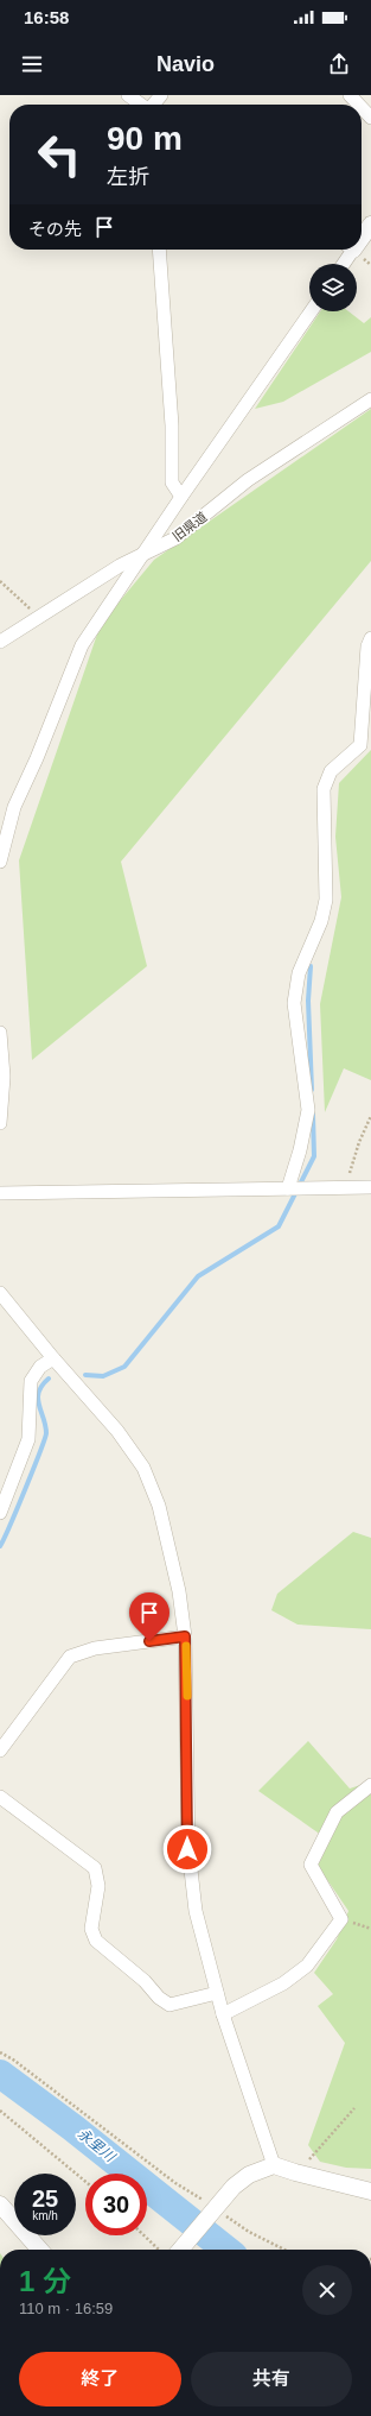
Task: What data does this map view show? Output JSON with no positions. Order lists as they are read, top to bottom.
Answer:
{
  "streets": {
    "street": ["旧県道"]
  },
  "water": ["永里川"],
  "page": {
    "status": "16:58",
    "header": "Navio",
    "turn": ["90 m", "左折"],
    "then": "その先",
    "speed": "25 km/h",
    "limit": "30",
    "heading": ["1 分", "110 m · 16:59"],
    "buttons": ["終了", "共有"]
  }
}
